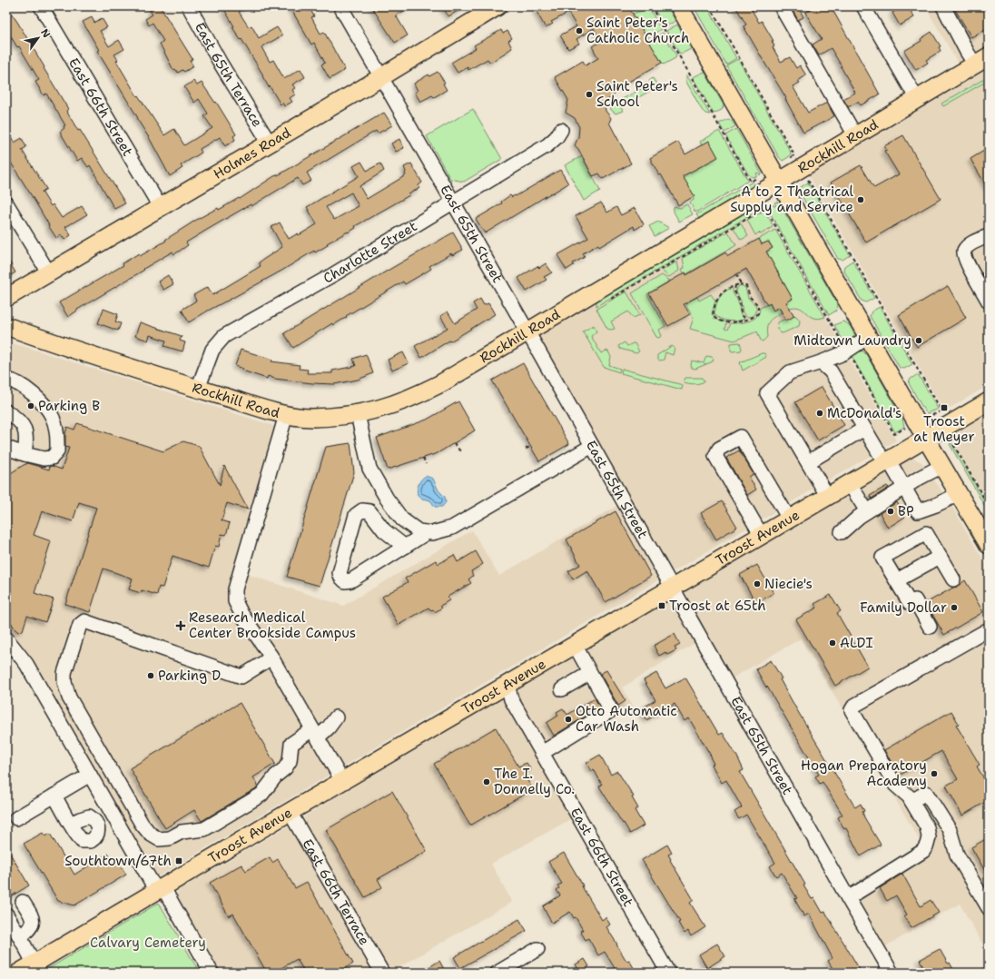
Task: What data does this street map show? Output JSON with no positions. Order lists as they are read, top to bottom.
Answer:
{
  "streets": {
    "main road": ["Rockhill Road", "Holmes Road", "Troost Avenue"],
    "street": [
      "East 65th Terrace",
      "East 66th Street",
      "East 65th Street",
      "Charlotte Street",
      "East 66th Terrace"
    ]
  },
  "crossings": [
    ["East 65th Terrace", "Holmes Road"],
    ["East 66th Street", "Holmes Road"],
    ["East 66th Street", "Troost Avenue"],
    ["Rockhill Road", "East 65th Street"],
    ["Rockhill Road", "Charlotte Street"],
    ["Holmes Road", "East 65th Street"],
    ["East 65th Street", "Charlotte Street"],
    ["East 65th Street", "Troost Avenue"],
    ["Troost Avenue", "East 66th Terrace"]
  ],
  "parks": ["Calvary Cemetery"],
  "places": {
    "other": [
      "Saint Peter's Catholic Church",
      "Saint Peter's School",
      "A to Z Theatrical Supply and Service",
      "Midtown Laundry",
      "Parking B",
      "McDonald's",
      "BP",
      "Niecie's",
      "Family Dollar",
      "ALDI",
      "Parking D",
      "Otto Automatic Car Wash",
      "Hogan Preparatory Academy",
      "The I. Donnelly Co."
    ],
    "transit": ["Troost at Meyer", "Troost at 65th", "Southtown/67th"],
    "health": ["Research Medical Center Brookside Campus"]
  },
  "north": "top right"
}
